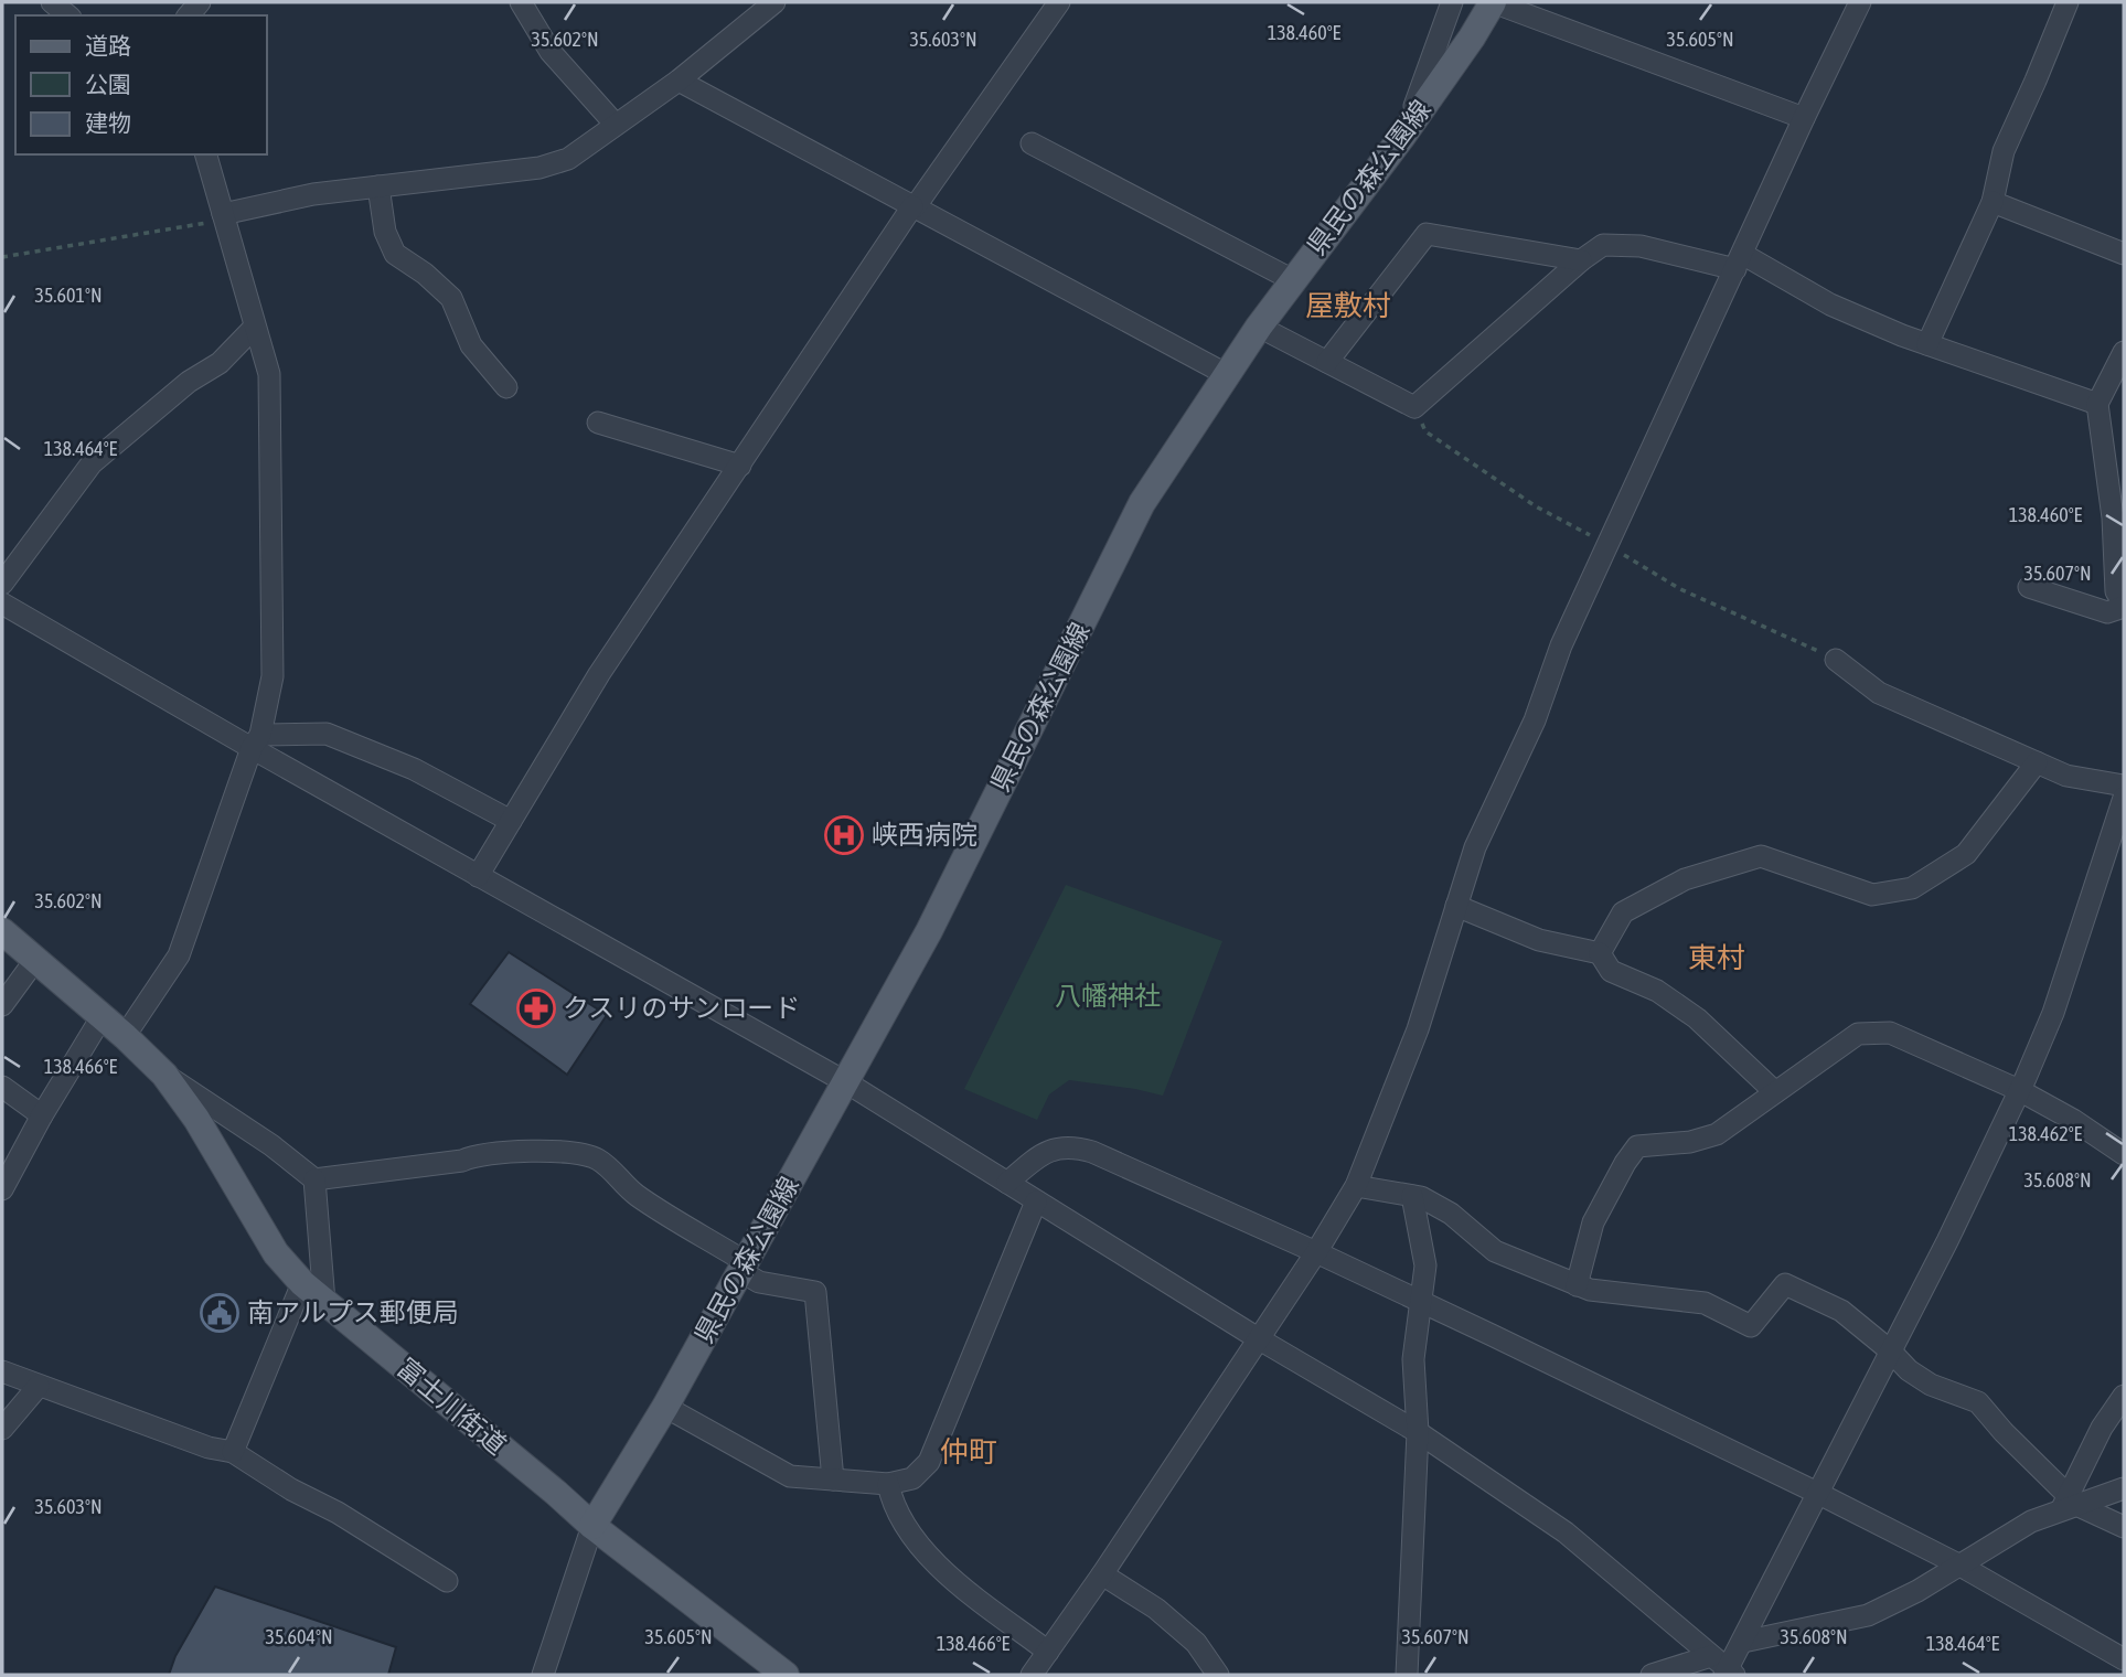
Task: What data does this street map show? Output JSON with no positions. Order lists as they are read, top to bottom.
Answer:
{
  "streets": {
    "main road": ["県民の森公園線", "富士川街道"]
  },
  "crossings": [
    ["県民の森公園線", "富士川街道"]
  ],
  "districts": ["屋敷村", "東村", "仲町"],
  "parks": ["八幡神社"],
  "places": {
    "hospital": ["峡西病院"],
    "pharmacy": ["クスリのサンロード"],
    "public building": ["南アルプス郵便局"]
  },
  "legend": ["道路", "公園", "建物"],
  "coordinates": [
    "138.460°E",
    "35.602°N",
    "35.603°N",
    "35.605°N",
    "35.601°N",
    "138.464°E",
    "35.607°N",
    "138.466°E",
    "138.462°E",
    "35.608°N",
    "35.604°N"
  ]
}
